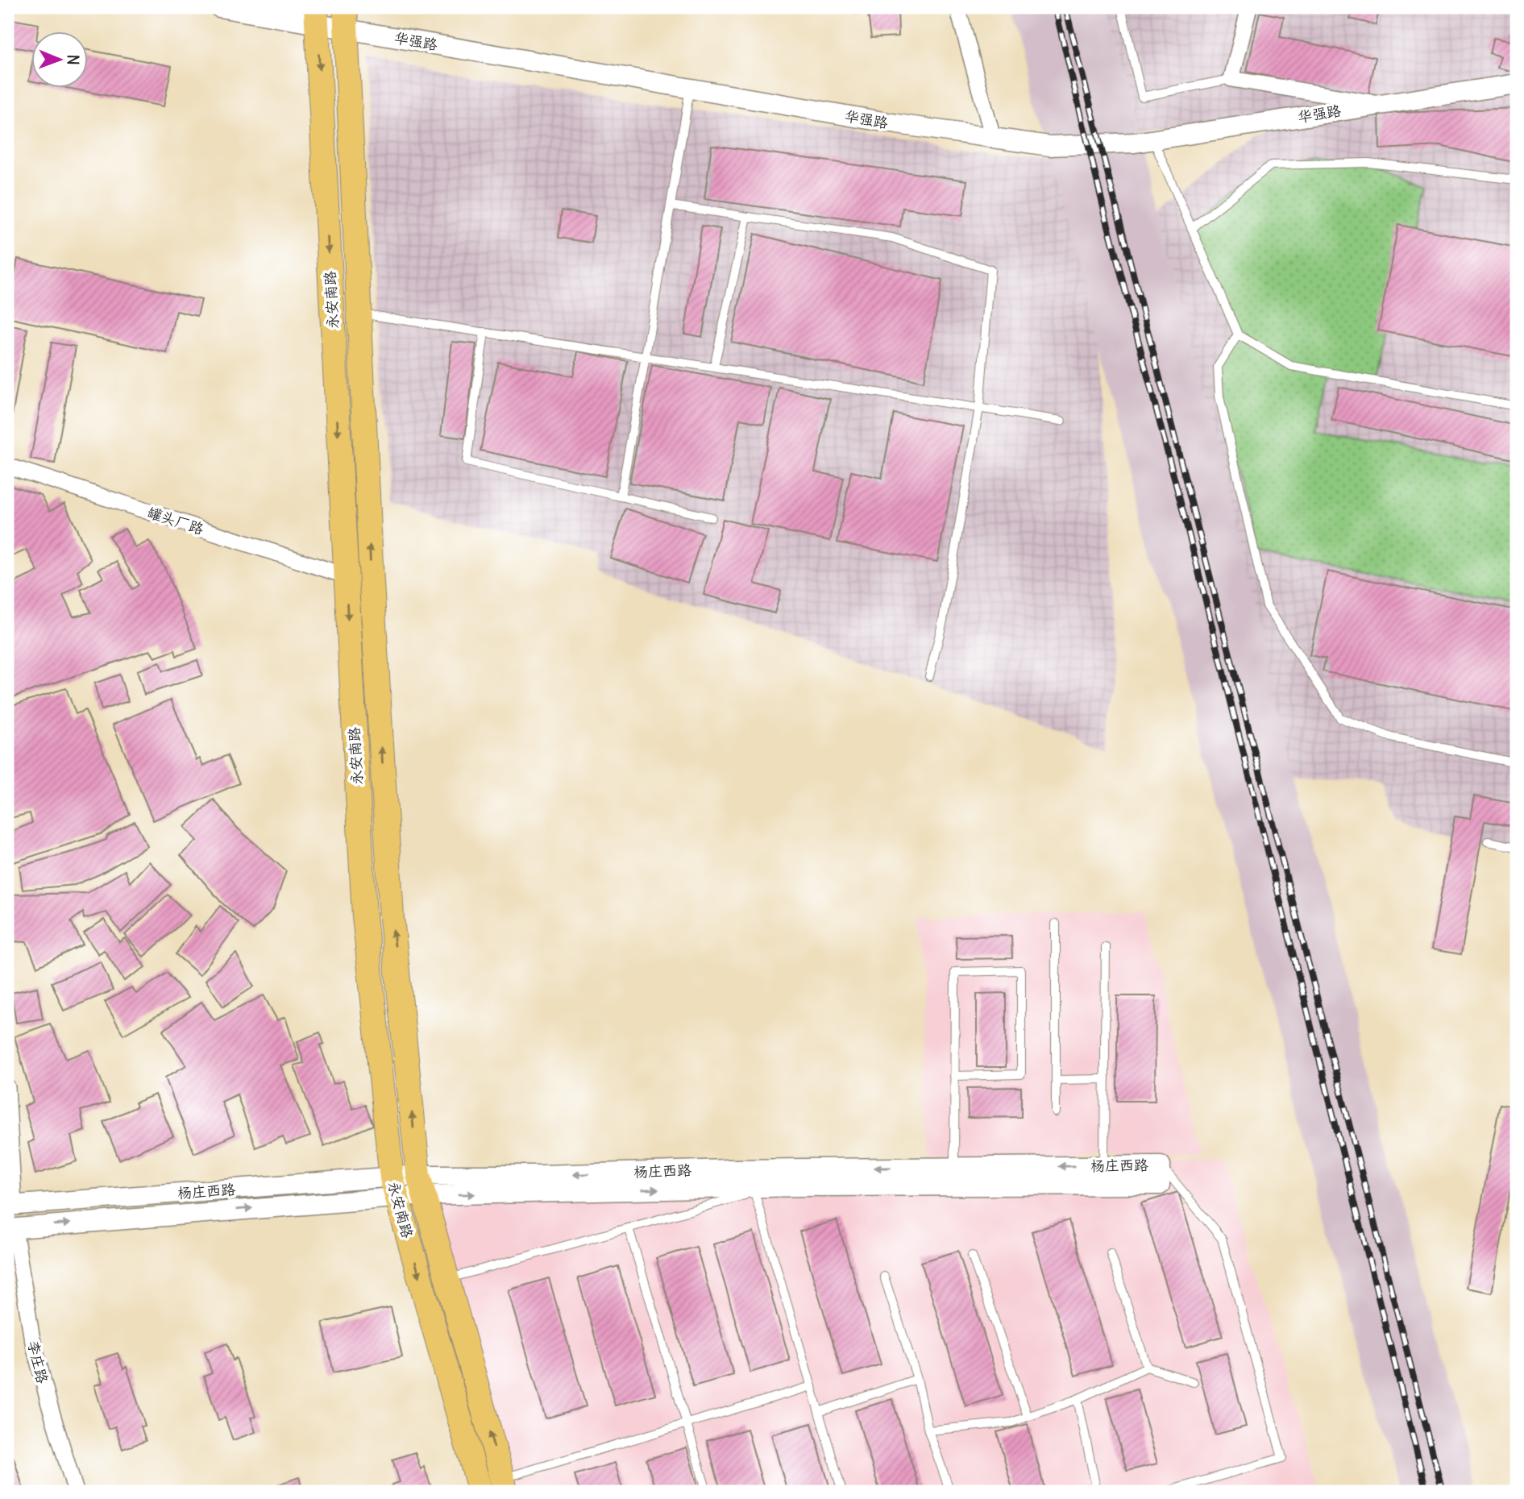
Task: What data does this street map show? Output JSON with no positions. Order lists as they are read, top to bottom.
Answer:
{
  "streets": {
    "main road": ["永安南路"],
    "street": [
      "华强路",
      "罐头厂路",
      "杨庄西路",
      "李庄路"
    ]
  },
  "crossings": [
    ["华强路", "永安南路"],
    ["永安南路", "罐头厂路"],
    ["永安南路", "杨庄西路"],
    ["杨庄西路", "李庄路"]
  ],
  "north": "right"
}
